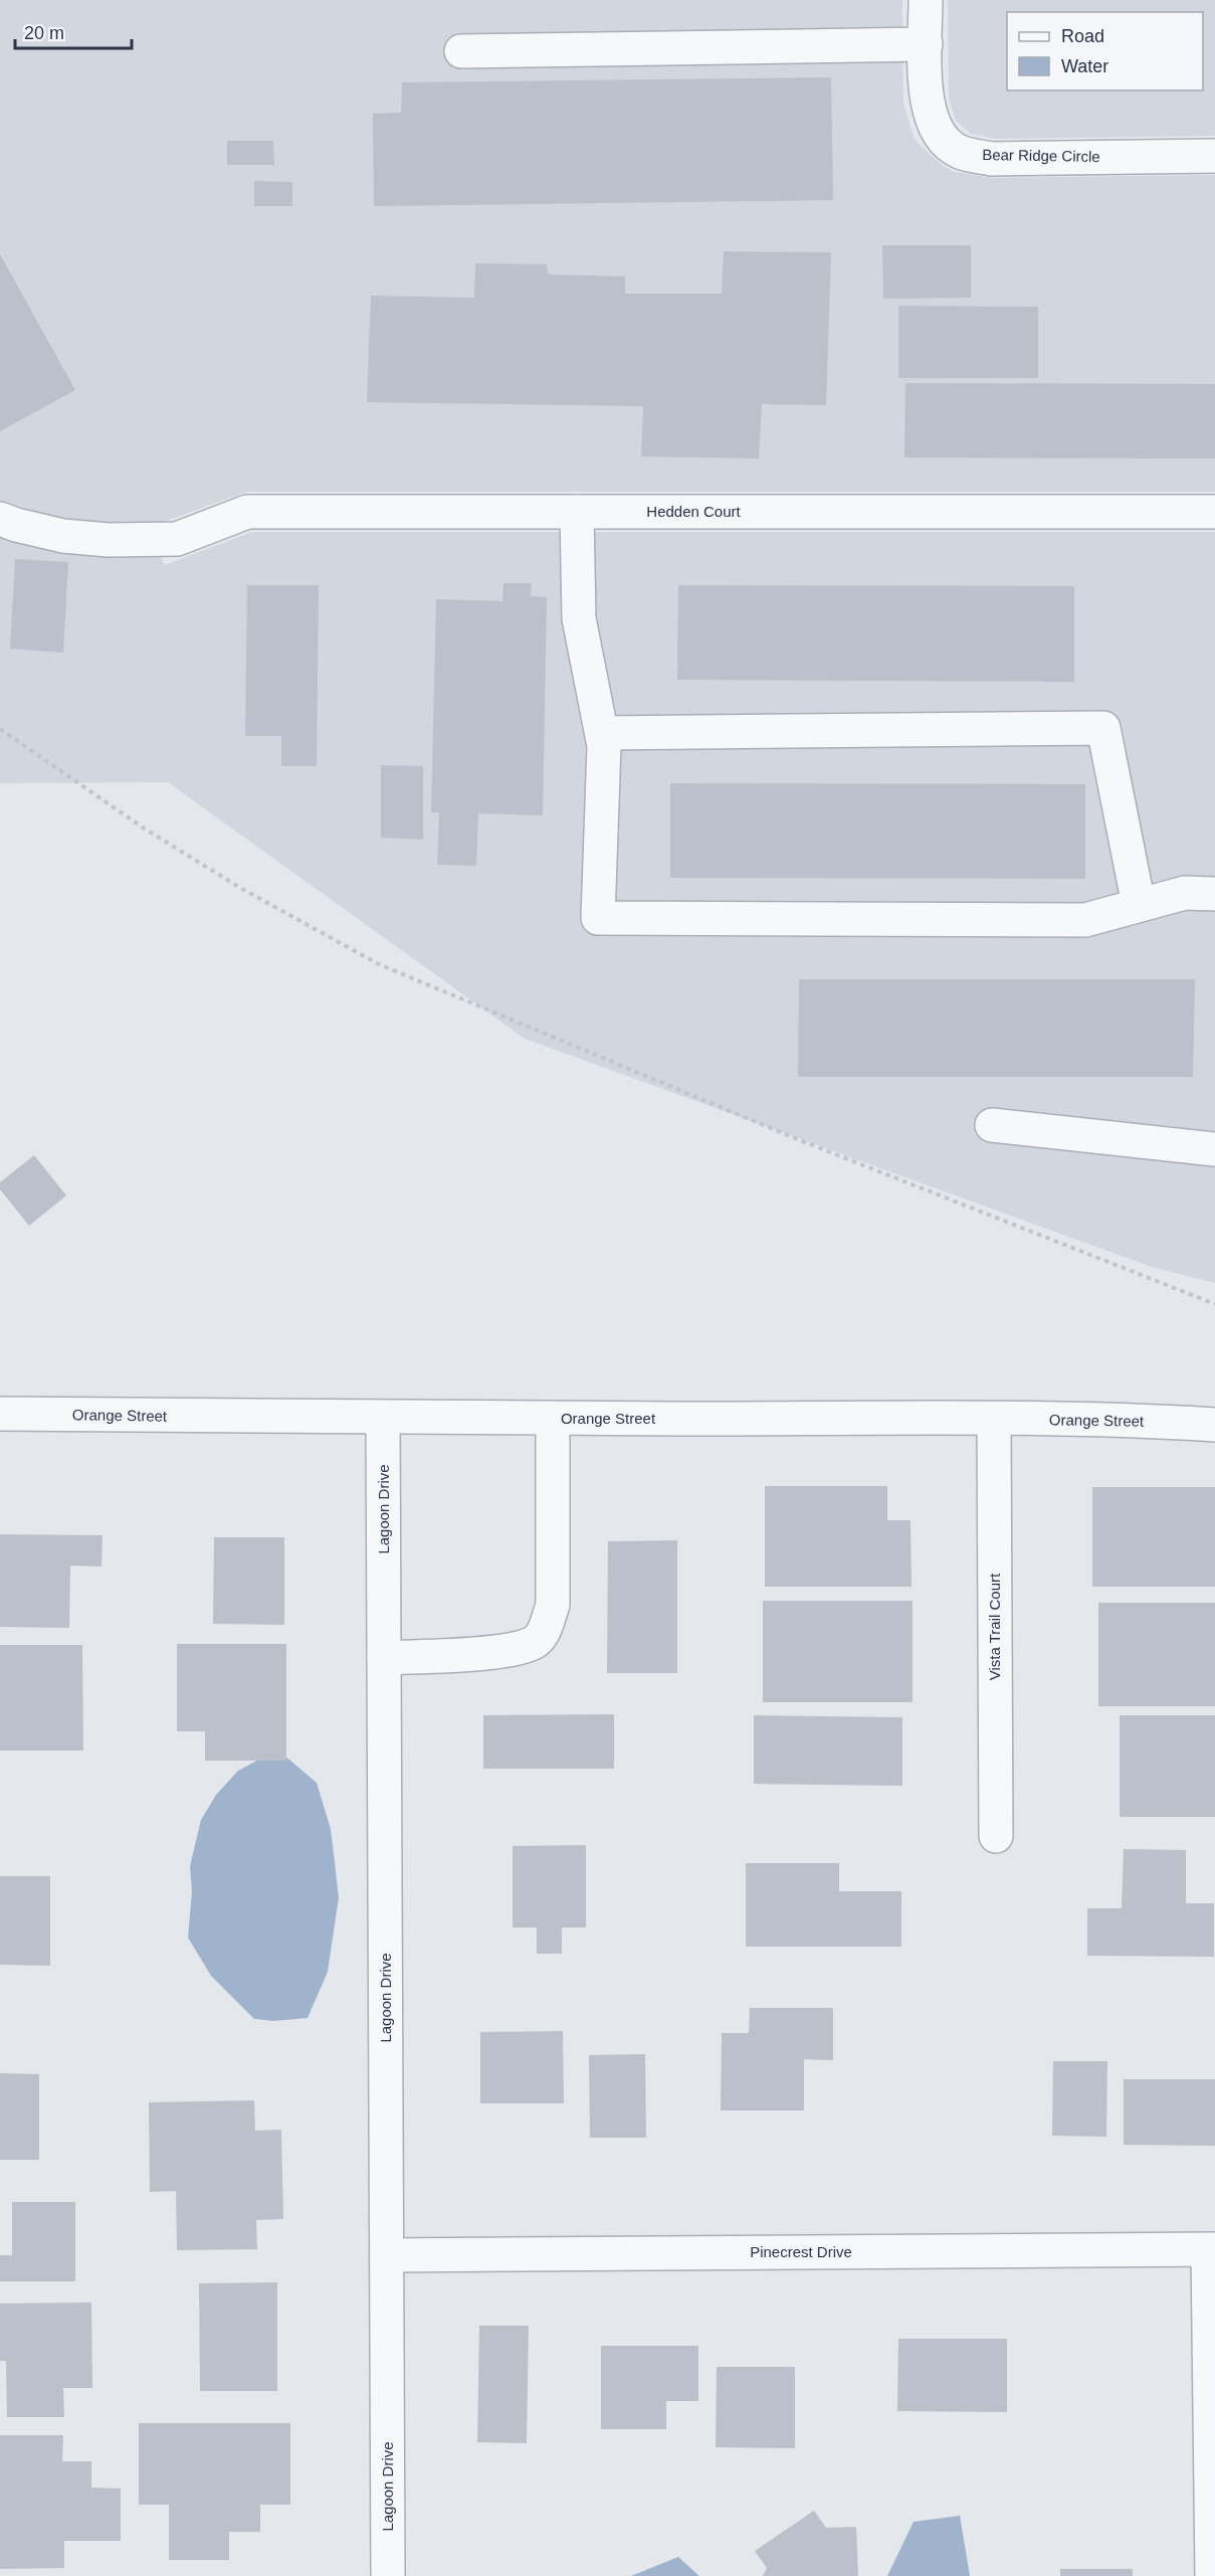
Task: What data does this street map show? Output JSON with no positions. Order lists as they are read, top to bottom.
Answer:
{
  "streets": {
    "street": [
      "Bear Ridge Circle",
      "Hedden Court",
      "Orange Street",
      "Lagoon Drive",
      "Vista Trail Court",
      "Pinecrest Drive"
    ]
  },
  "crossings": [
    ["Orange Street", "Lagoon Drive"],
    ["Orange Street", "Vista Trail Court"],
    ["Lagoon Drive", "Pinecrest Drive"]
  ],
  "legend": ["Road", "Water"],
  "scale_bar": "20 m"
}
